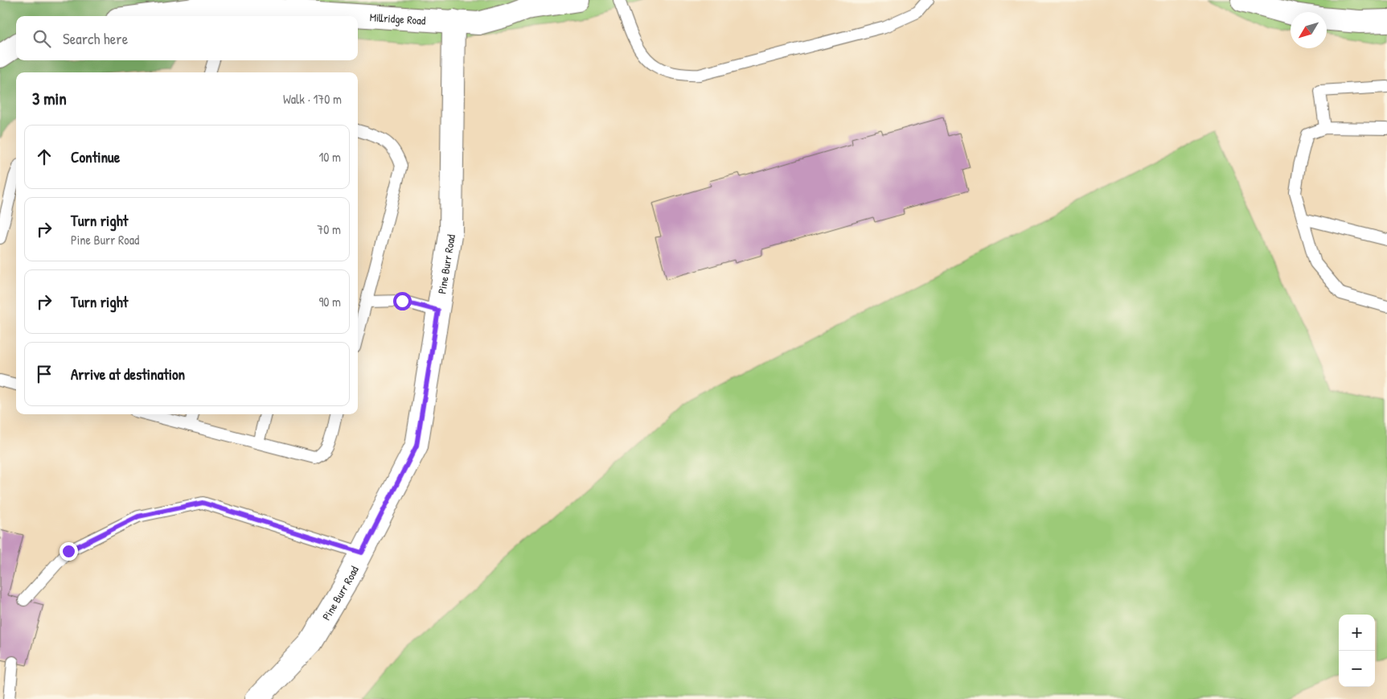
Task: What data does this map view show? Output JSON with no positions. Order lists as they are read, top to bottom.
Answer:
{
  "streets": {
    "street": ["Millridge Road", "Pine Burr Road"]
  },
  "crossings": [
    ["Millridge Road", "Pine Burr Road"]
  ],
  "north": "bottom left",
  "page": {
    "search": "Search here",
    "heading": ["3 min", "Walk · 170 m"],
    "list": [
      ["Continue", "10 m"],
      ["Turn right", "Pine Burr Road", "70 m"],
      ["Turn right", "90 m"],
      "Arrive at destination"
    ],
    "map_buttons": ["+", "−"]
  }
}
